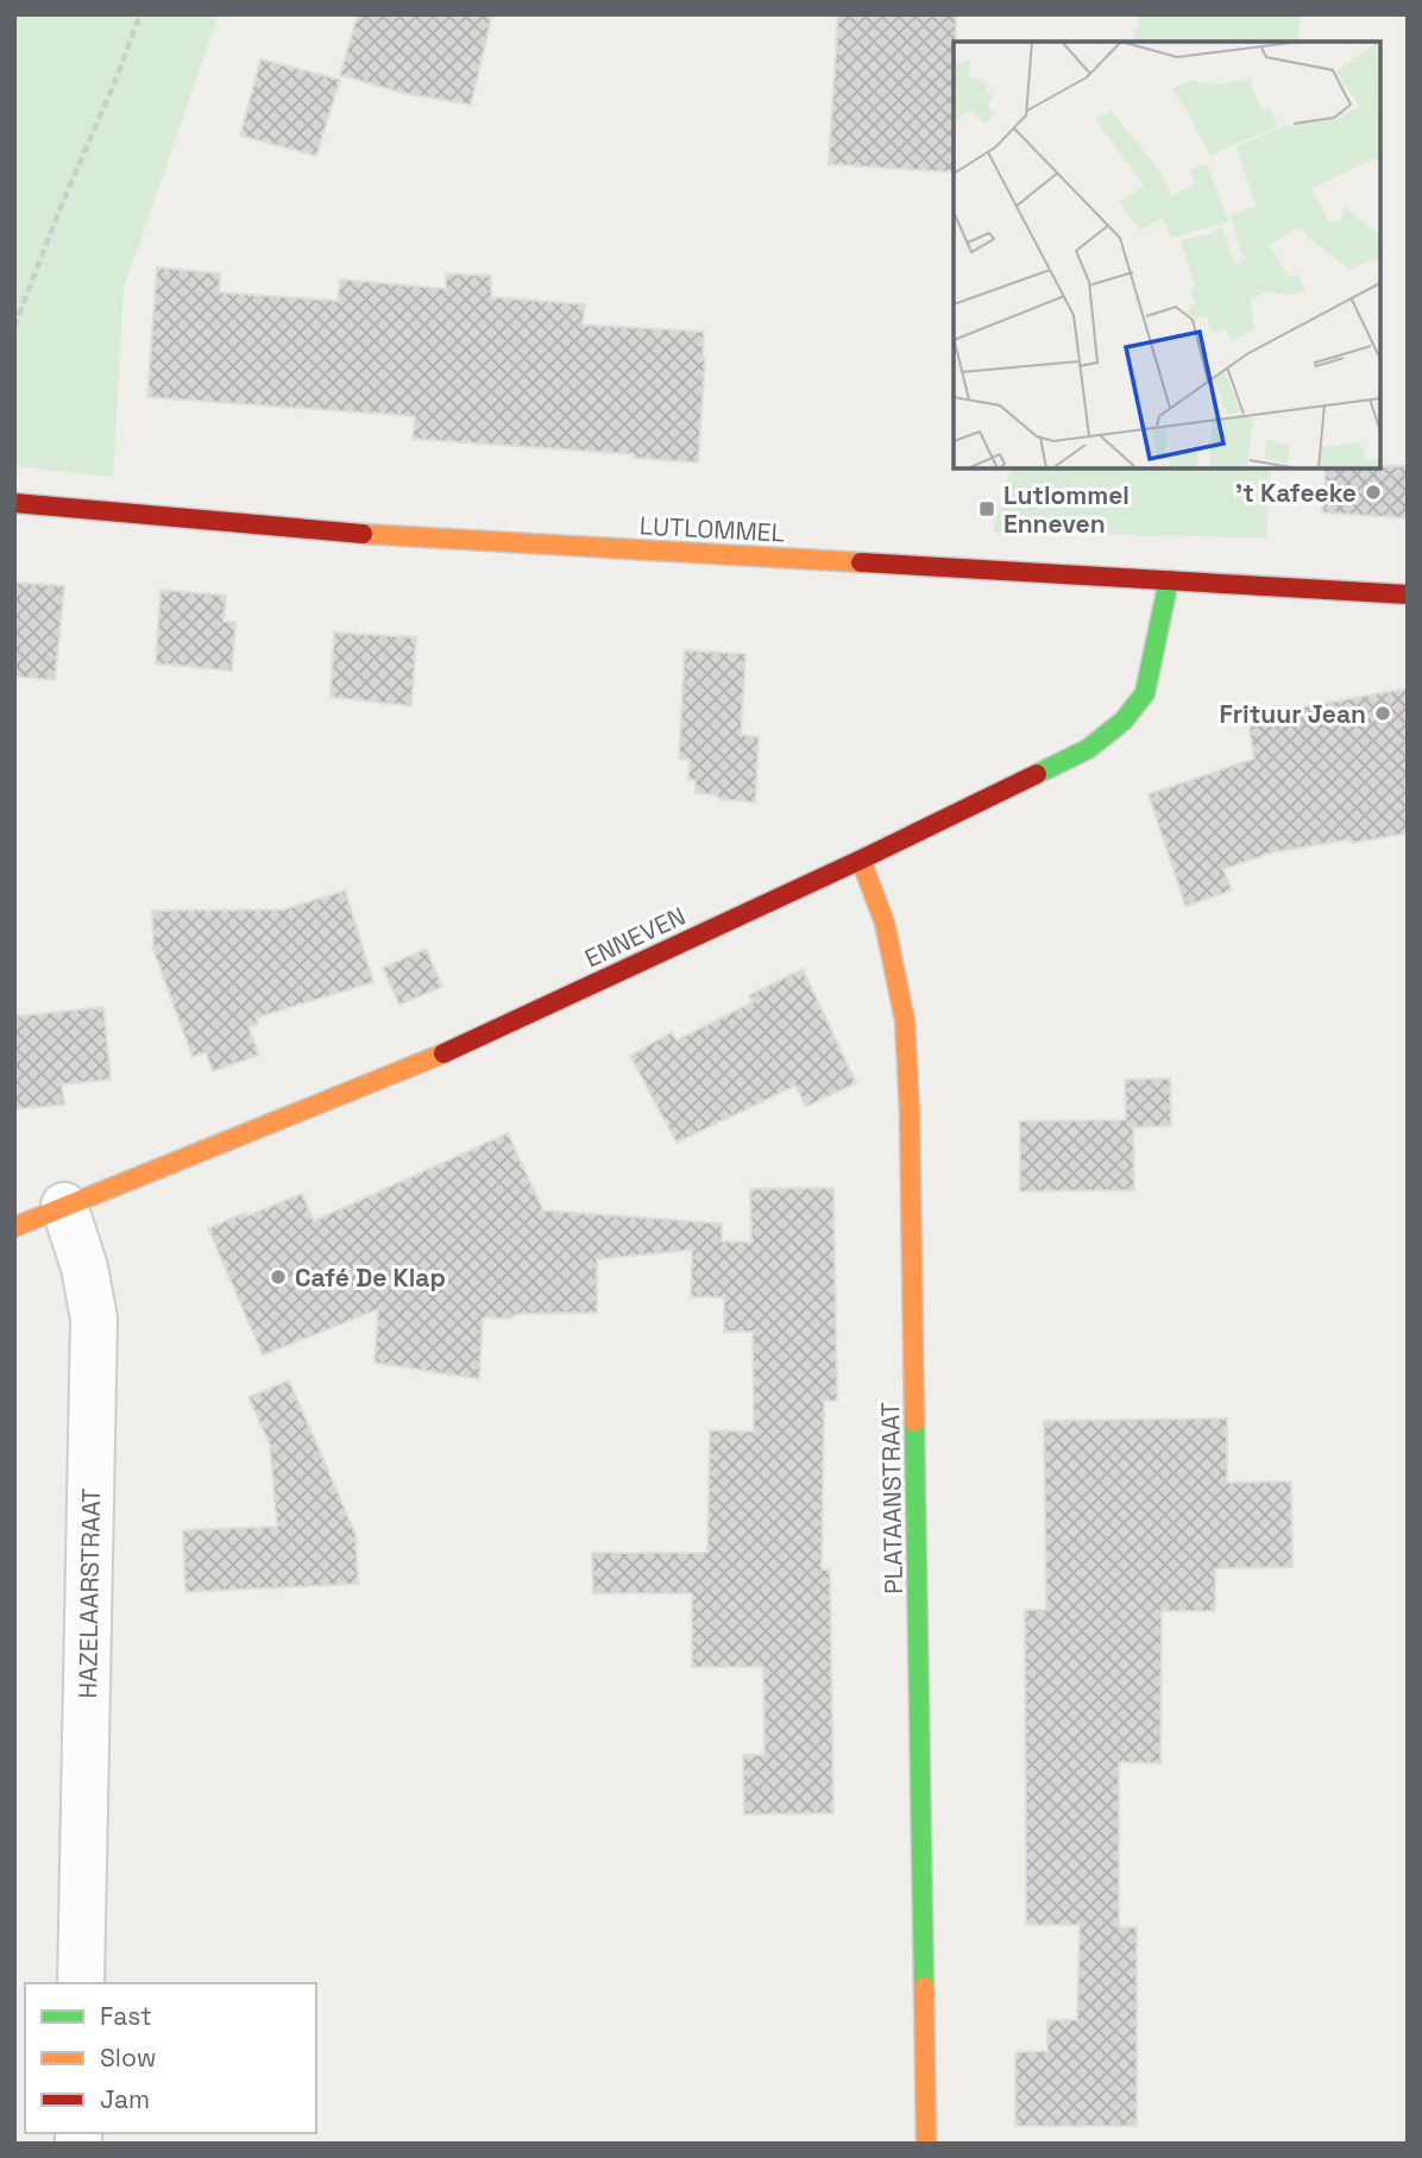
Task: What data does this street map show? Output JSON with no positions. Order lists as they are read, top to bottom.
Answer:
{
  "streets": {
    "street": [
      "LUTLOMMEL",
      "ENNEVEN",
      "PLATAANSTRAAT",
      "HAZELAARSTRAAT"
    ]
  },
  "crossings": [
    ["LUTLOMMEL", "ENNEVEN"],
    ["ENNEVEN", "PLATAANSTRAAT"],
    ["ENNEVEN", "HAZELAARSTRAAT"]
  ],
  "places": {
    "other": ["'t Kafeeke", "Frituur Jean", "Café De Klap"],
    "transit": ["Lutlommel Enneven"]
  },
  "legend": ["Fast", "Slow", "Jam"]
}
